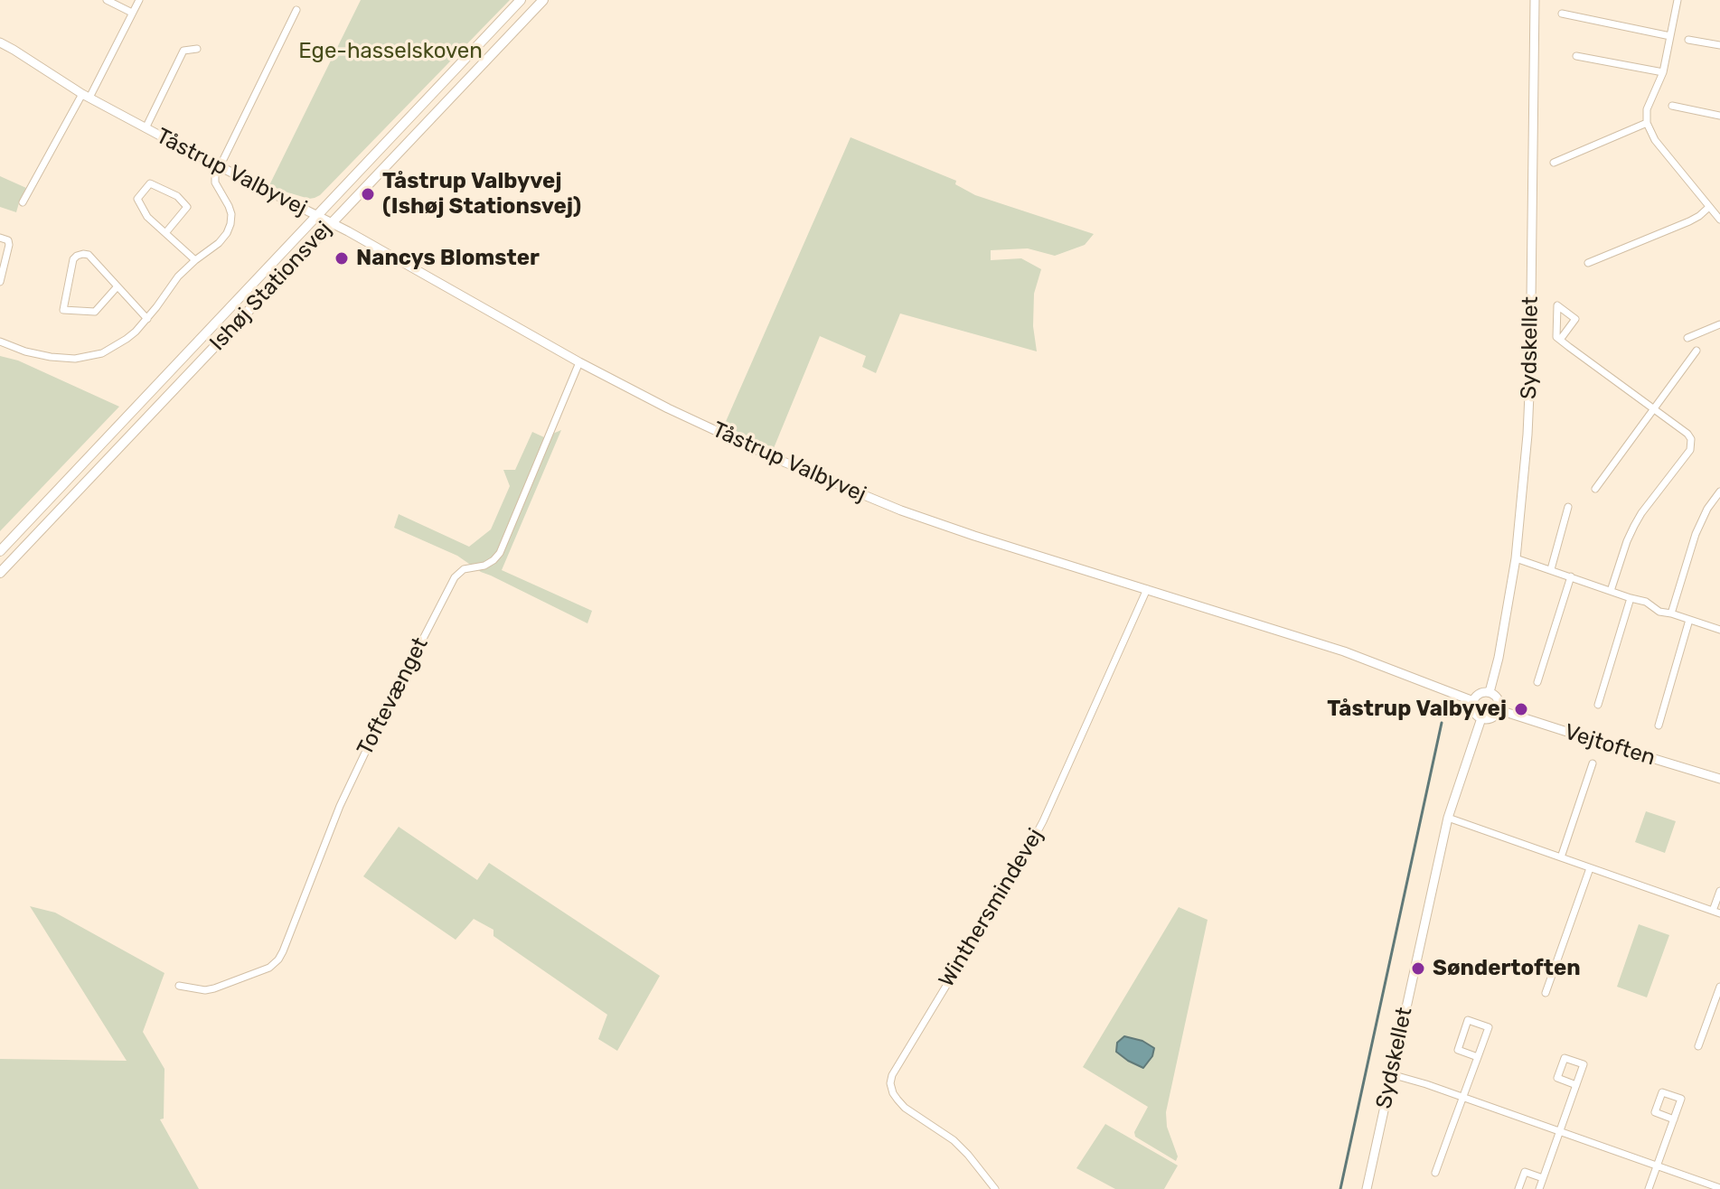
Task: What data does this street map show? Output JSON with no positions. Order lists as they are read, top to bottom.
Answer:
{
  "streets": {
    "main road": ["Ishøj Stationsvej"],
    "street": [
      "Tåstrup Valbyvej",
      "Sydskellet",
      "Toftevænget",
      "Vejtoften",
      "Winthersmindevej"
    ]
  },
  "crossings": [
    ["Tåstrup Valbyvej", "Ishøj Stationsvej"],
    ["Tåstrup Valbyvej", "Sydskellet"],
    ["Tåstrup Valbyvej", "Toftevænget"],
    ["Tåstrup Valbyvej", "Vejtoften"],
    ["Tåstrup Valbyvej", "Winthersmindevej"],
    ["Sydskellet", "Vejtoften"]
  ],
  "parks": ["Ege-hasselskoven"],
  "places": [
    "Tåstrup Valbyvej (Ishøj Stationsvej)",
    "Nancys Blomster",
    "Tåstrup Valbyvej",
    "Søndertoften"
  ]
}
